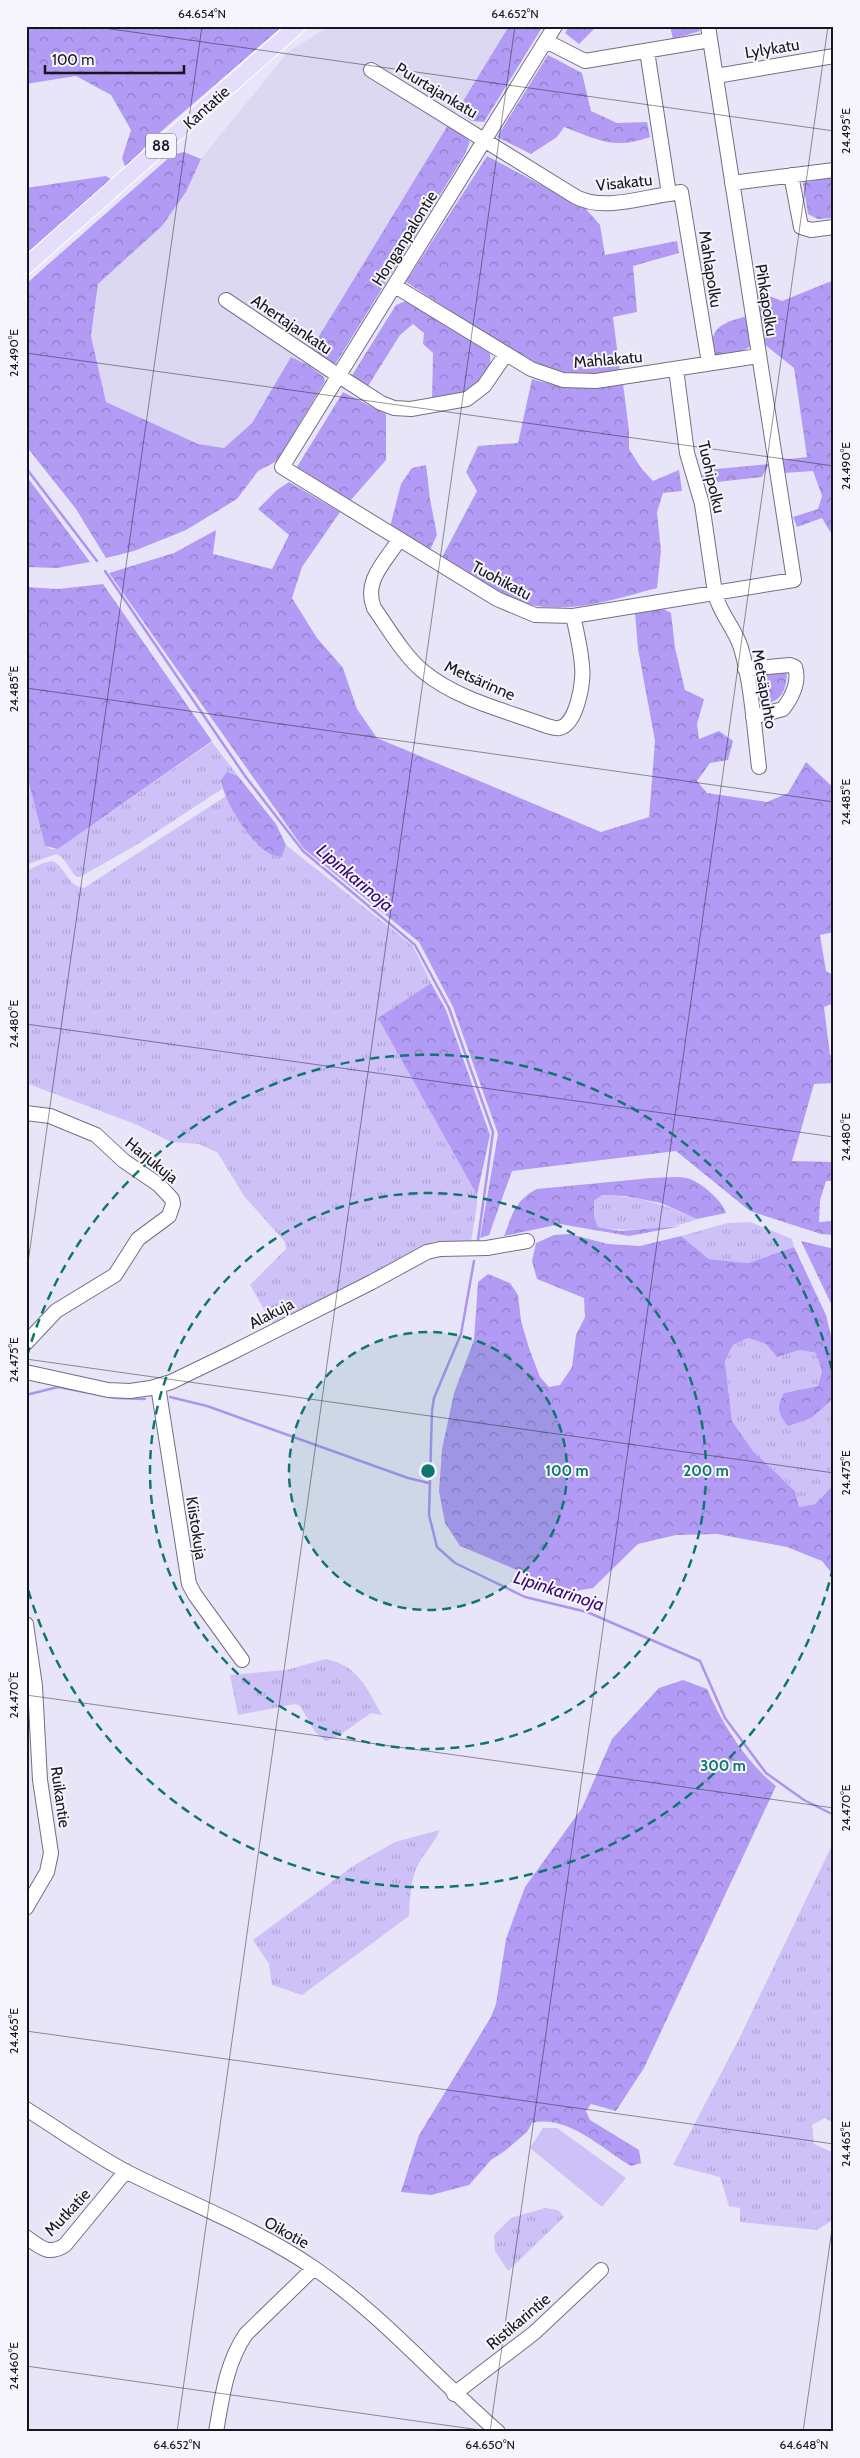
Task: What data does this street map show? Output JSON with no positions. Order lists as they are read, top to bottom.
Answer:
{
  "streets": {
    "main road": ["Kantatie", "88"],
    "street": [
      "Lylykatu",
      "Puurtajankatu",
      "Visakatu",
      "Honganpalontie",
      "Mahlapolku",
      "Pihkapolku",
      "Ahertajankatu",
      "Mahlakatu",
      "Tuohipolku",
      "Tuohikatu",
      "Metsärinne",
      "Metsäpuhto",
      "Harjukuja",
      "Alakuja",
      "Kiistokuja",
      "Ruikantie",
      "Mutkatie",
      "Oikotie",
      "Ristikarintie"
    ]
  },
  "crossings": [
    ["Lylykatu", "Pihkapolku"],
    ["Puurtajankatu", "Visakatu"],
    ["Puurtajankatu", "Honganpalontie"],
    ["Visakatu", "Honganpalontie"],
    ["Visakatu", "Mahlapolku"],
    ["Honganpalontie", "Ahertajankatu"],
    ["Honganpalontie", "Mahlakatu"],
    ["Honganpalontie", "Tuohikatu"],
    ["Mahlapolku", "Mahlakatu"],
    ["Pihkapolku", "Mahlakatu"],
    ["Pihkapolku", "Tuohikatu"],
    ["Ahertajankatu", "Mahlakatu"],
    ["Mahlakatu", "Tuohipolku"],
    ["Tuohipolku", "Tuohikatu"],
    ["Tuohipolku", "Metsäpuhto"],
    ["Tuohikatu", "Metsärinne"],
    ["Tuohikatu", "Metsäpuhto"],
    ["Alakuja", "Kiistokuja"],
    ["Mutkatie", "Oikotie"],
    ["Oikotie", "Ristikarintie"]
  ],
  "water": ["Lipinkarinoja"],
  "scale_bar": "100 m",
  "coordinates": [
    "64.654°N",
    "64.652°N",
    "24.495°E",
    "24.490°E",
    "24.485°E",
    "24.480°E",
    "24.475°E",
    "24.470°E",
    "24.465°E",
    "24.460°E",
    "64.650°N",
    "64.648°N"
  ],
  "rings": ["100 m", "200 m", "300 m"]
}
